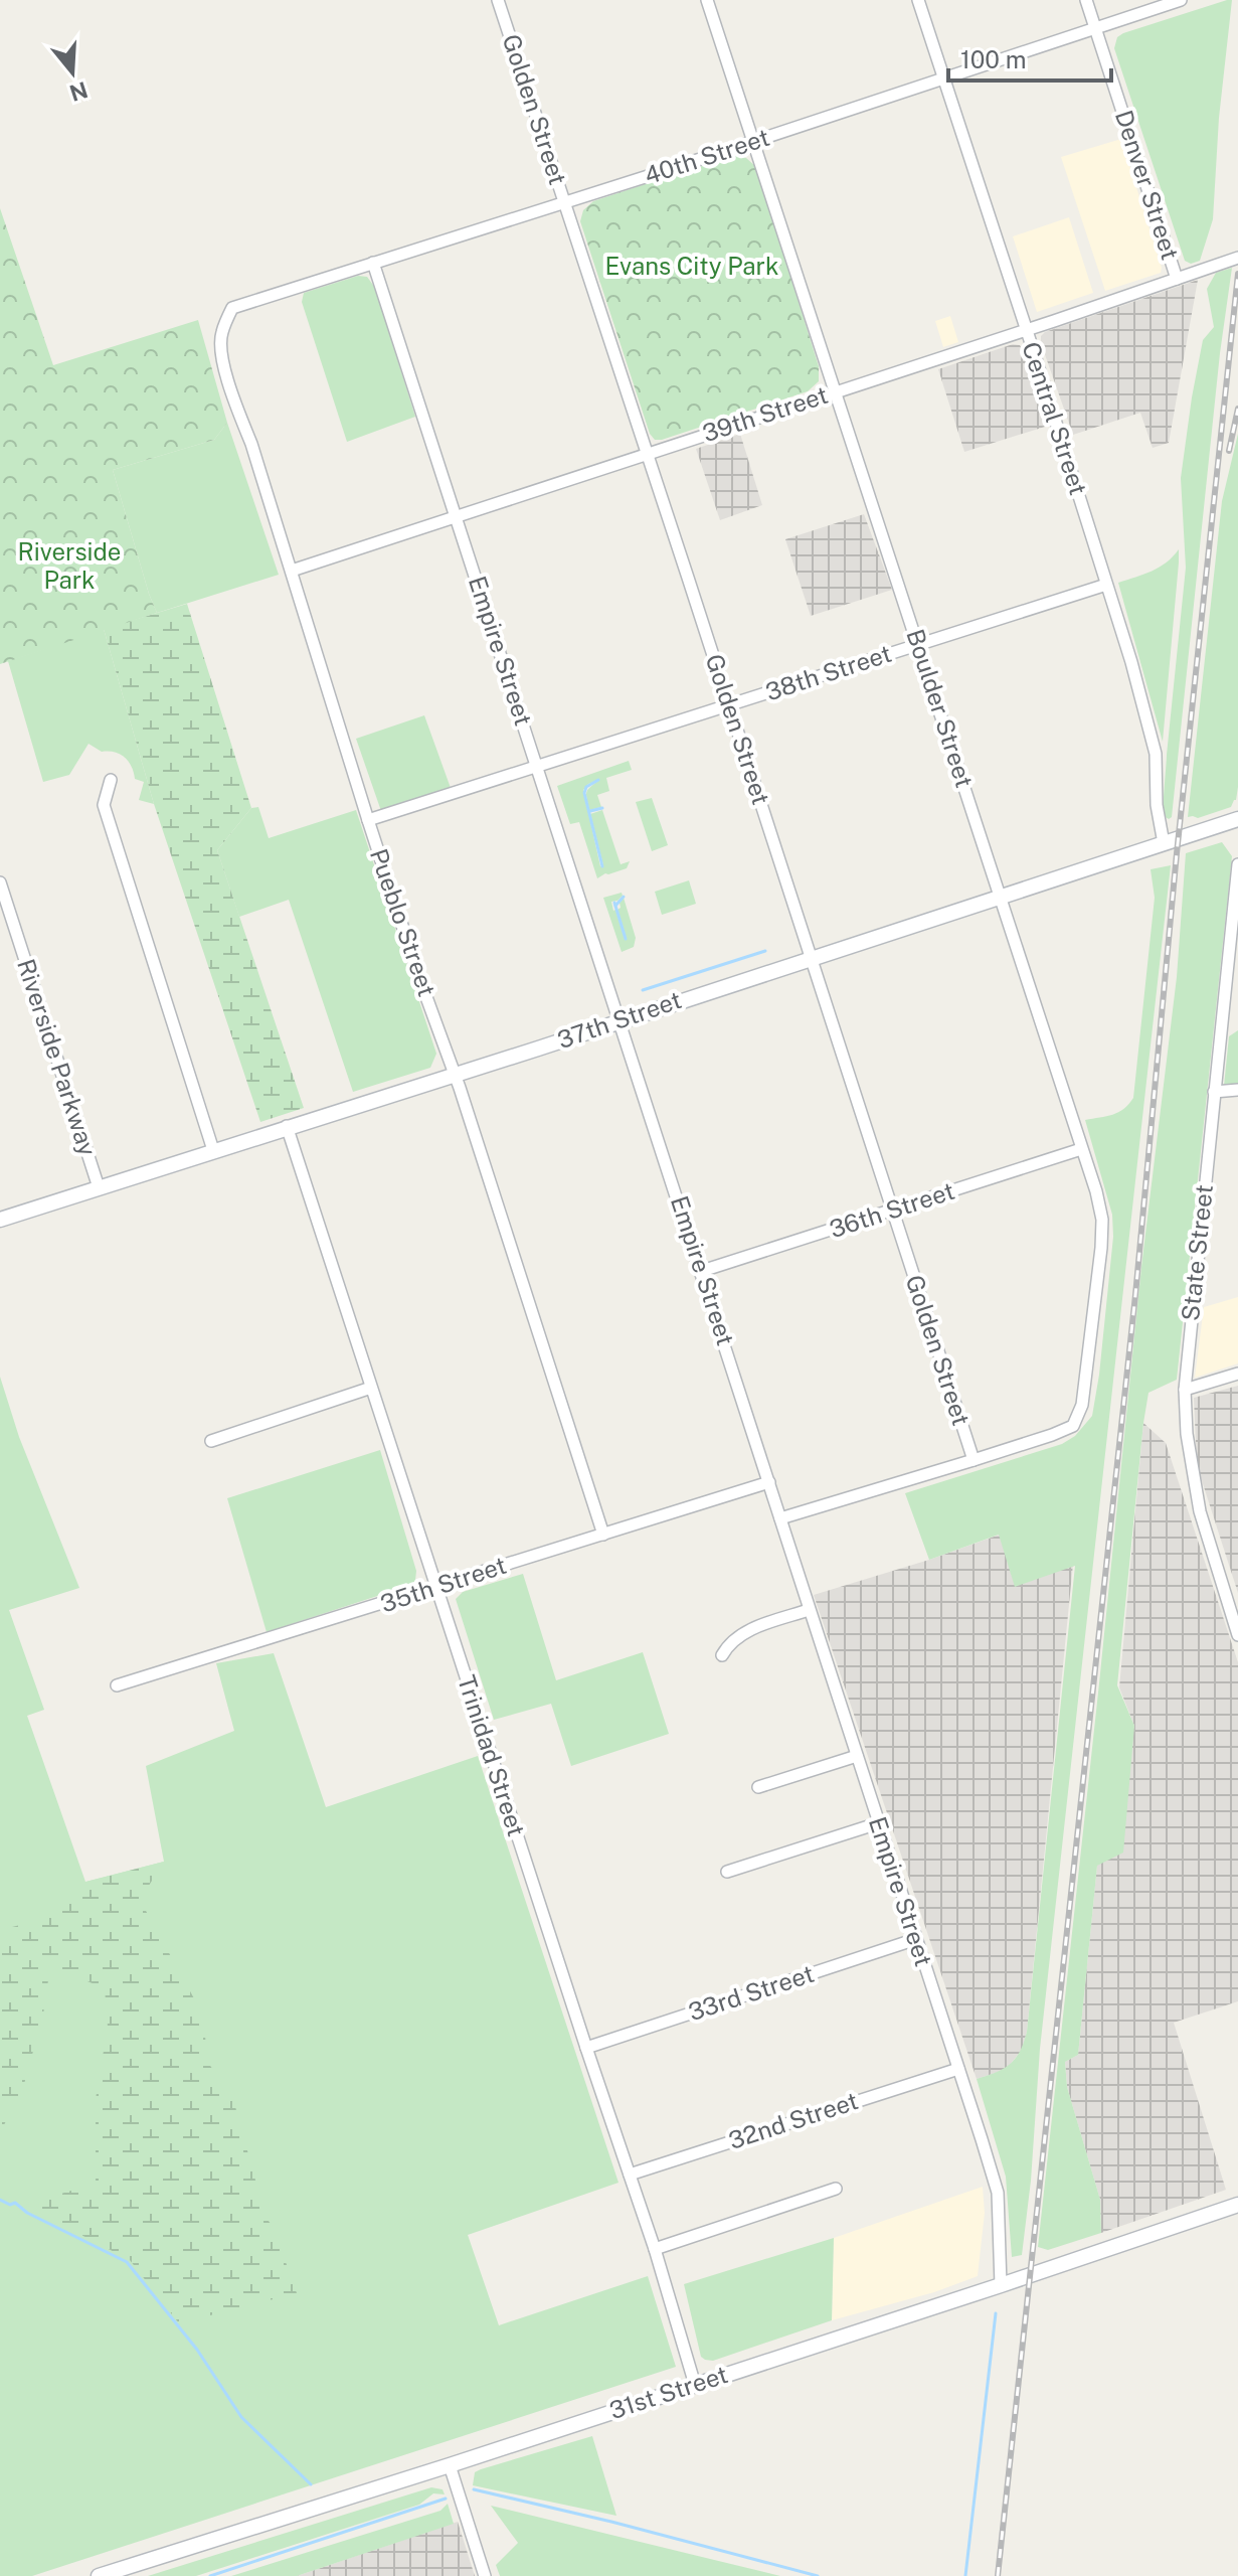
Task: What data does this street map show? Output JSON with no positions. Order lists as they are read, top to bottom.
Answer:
{
  "streets": {
    "main road": ["37th Street", "31st Street"],
    "street": [
      "Golden Street",
      "40th Street",
      "Denver Street",
      "39th Street",
      "Central Street",
      "Empire Street",
      "38th Street",
      "Boulder Street",
      "Pueblo Street",
      "Riverside Parkway",
      "36th Street",
      "State Street",
      "35th Street",
      "Trinidad Street",
      "33rd Street",
      "32nd Street"
    ]
  },
  "crossings": [
    ["Golden Street", "40th Street"],
    ["Golden Street", "39th Street"],
    ["Golden Street", "38th Street"],
    ["Golden Street", "Boulder Street"],
    ["Golden Street", "37th Street"],
    ["Golden Street", "36th Street"],
    ["40th Street", "Denver Street"],
    ["40th Street", "Central Street"],
    ["40th Street", "Empire Street"],
    ["40th Street", "Boulder Street"],
    ["40th Street", "Pueblo Street"],
    ["Denver Street", "39th Street"],
    ["39th Street", "Central Street"],
    ["39th Street", "Empire Street"],
    ["39th Street", "Boulder Street"],
    ["39th Street", "Pueblo Street"],
    ["Central Street", "38th Street"],
    ["Central Street", "37th Street"],
    ["Empire Street", "38th Street"],
    ["Empire Street", "37th Street"],
    ["Empire Street", "36th Street"],
    ["Empire Street", "35th Street"],
    ["Empire Street", "33rd Street"],
    ["Empire Street", "32nd Street"],
    ["Empire Street", "31st Street"],
    ["38th Street", "Boulder Street"],
    ["38th Street", "Pueblo Street"],
    ["Boulder Street", "37th Street"],
    ["Boulder Street", "36th Street"],
    ["Pueblo Street", "37th Street"],
    ["Pueblo Street", "35th Street"],
    ["37th Street", "Riverside Parkway"],
    ["37th Street", "Trinidad Street"],
    ["35th Street", "Trinidad Street"],
    ["Trinidad Street", "33rd Street"],
    ["Trinidad Street", "32nd Street"],
    ["Trinidad Street", "31st Street"]
  ],
  "parks": ["Evans City Park", "Riverside Park"],
  "scale_bar": "100 m",
  "north": "bottom"
}
